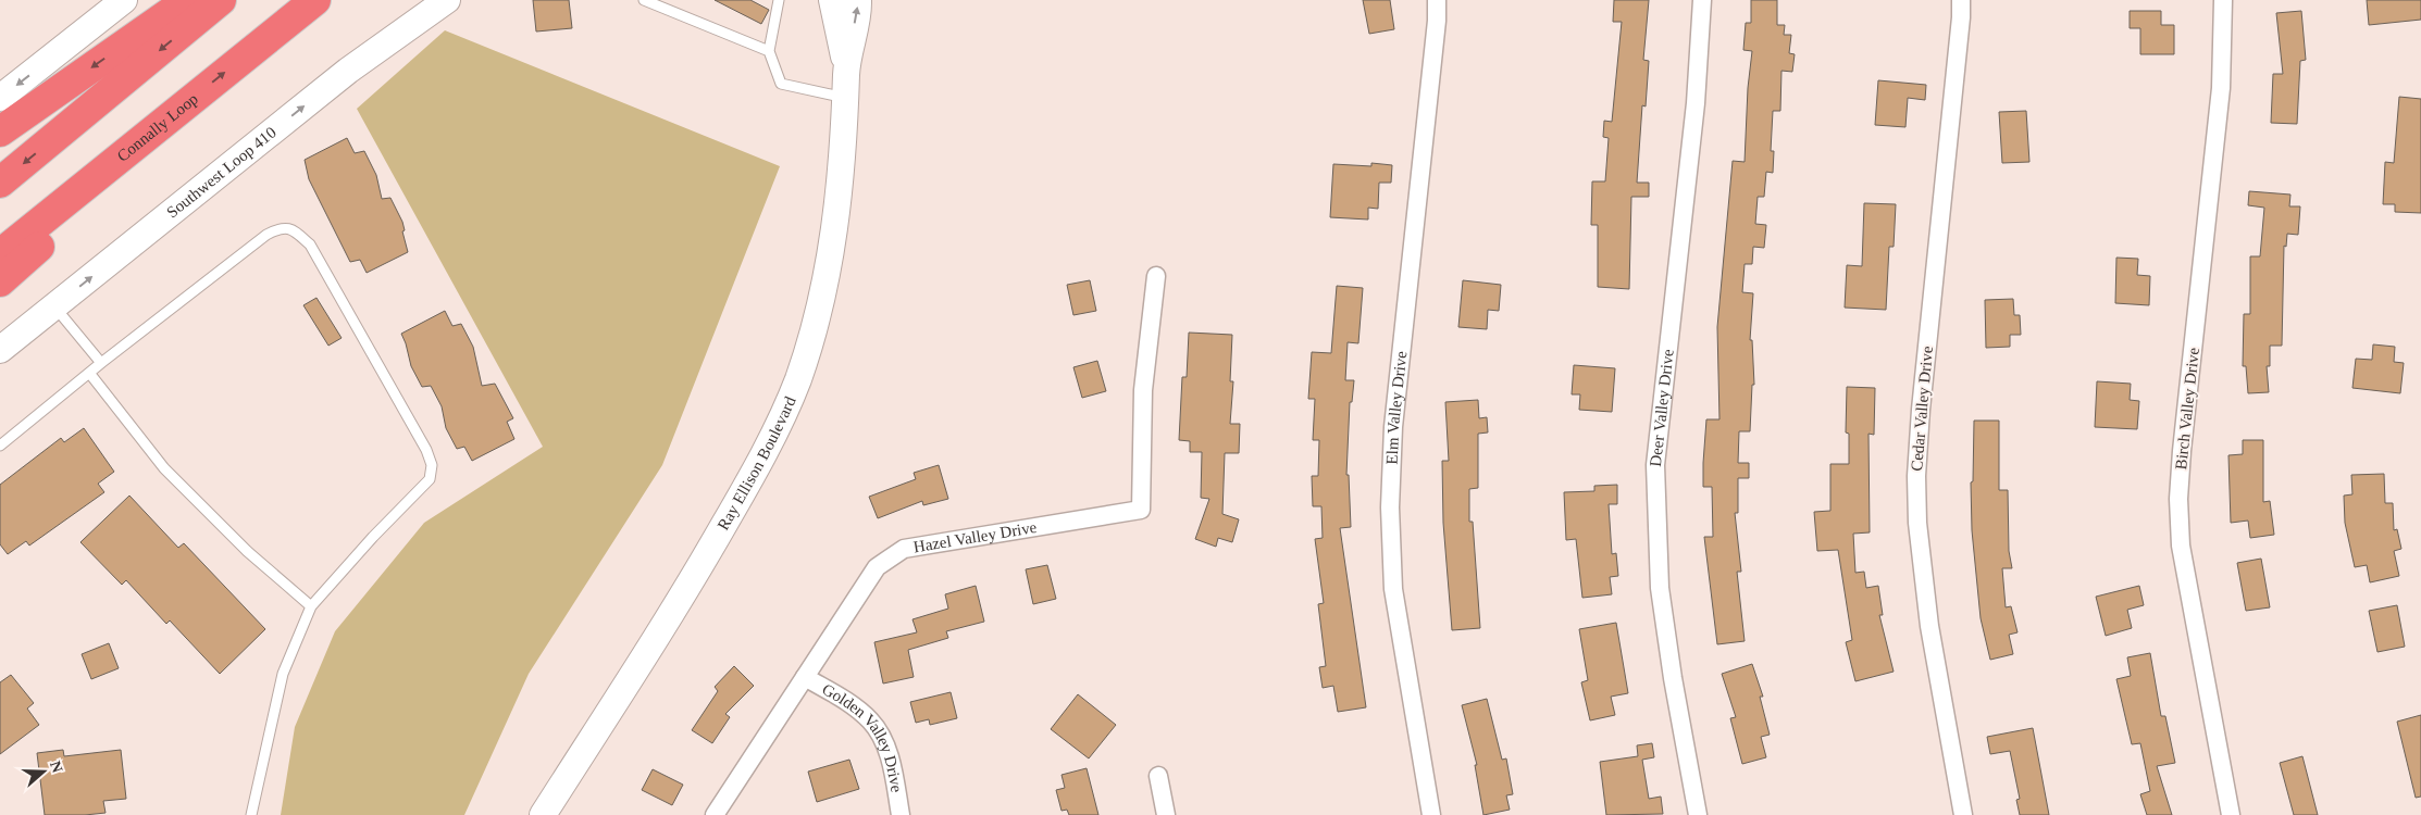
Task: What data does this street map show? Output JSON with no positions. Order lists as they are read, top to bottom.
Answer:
{
  "streets": {
    "highway": ["Connally Loop"],
    "main road": ["Southwest Loop 410", "Ray Ellison Boulevard"],
    "street": [
      "Elm Valley Drive",
      "Deer Valley Drive",
      "Cedar Valley Drive",
      "Birch Valley Drive",
      "Hazel Valley Drive",
      "Golden Valley Drive"
    ]
  },
  "crossings": [
    ["Hazel Valley Drive", "Golden Valley Drive"]
  ],
  "north": "right"
}
